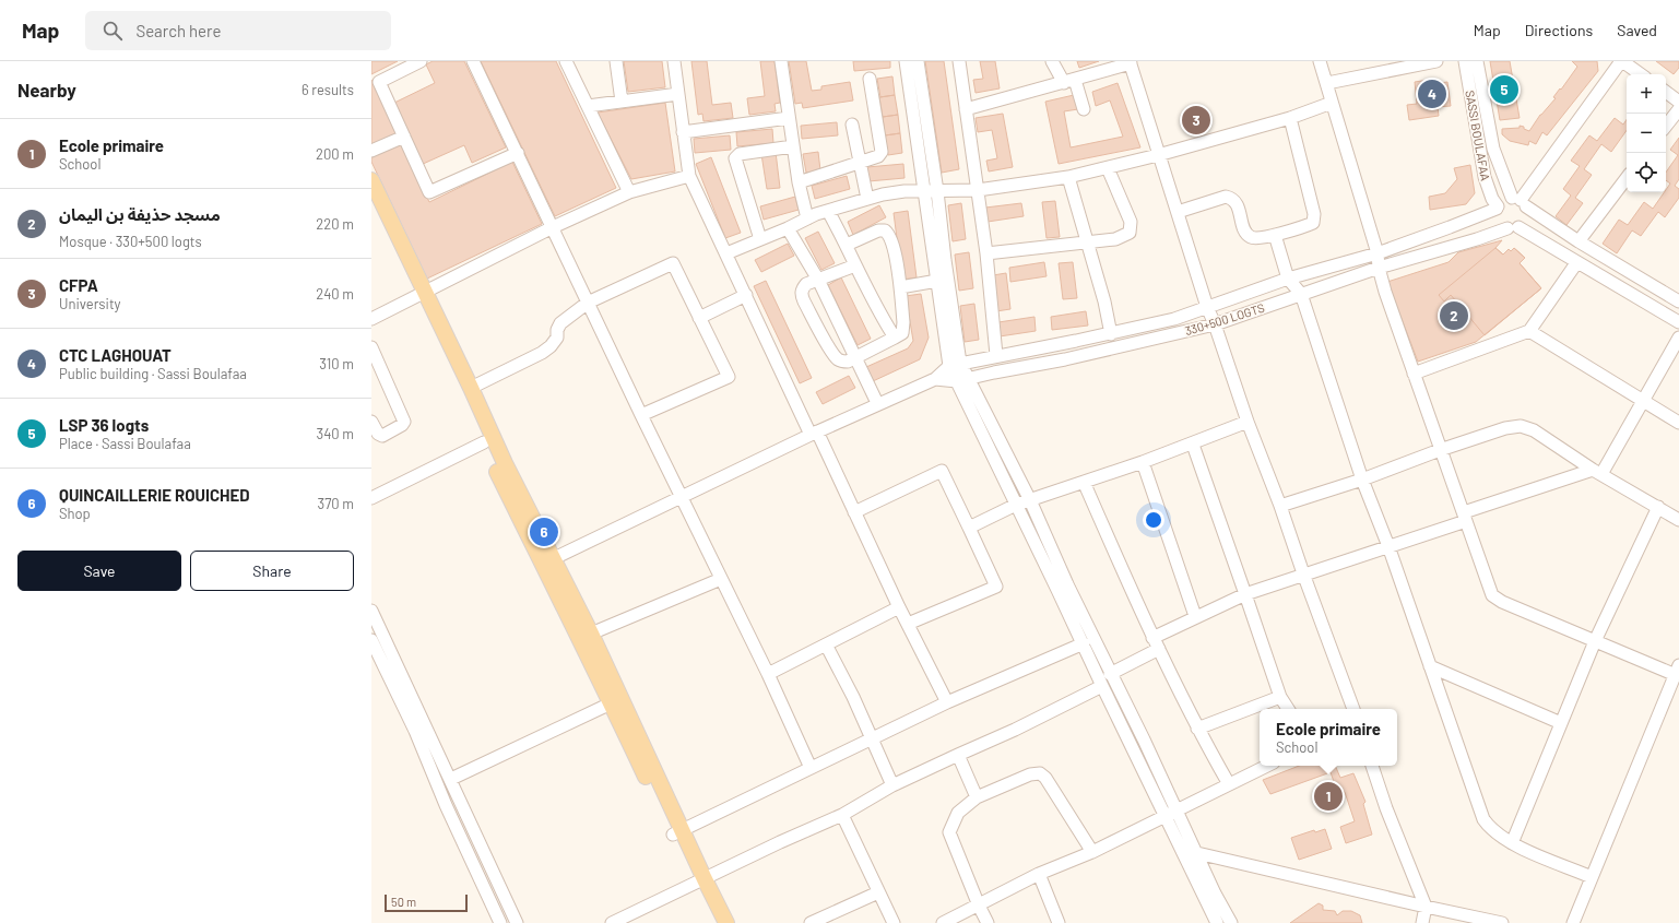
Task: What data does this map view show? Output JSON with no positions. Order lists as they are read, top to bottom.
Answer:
{
  "streets": {
    "street": ["SASSI BOULAFAA", "330+500 LOGTS"]
  },
  "crossings": [
    ["SASSI BOULAFAA", "330+500 LOGTS"]
  ],
  "scale_bar": "50 m",
  "page": {
    "header": "Map",
    "search": "Search here",
    "nav": ["Map", "Directions", "Saved"],
    "heading": ["Nearby", "6 results"],
    "pins": [
      "5",
      "4",
      "3",
      "2",
      "6",
      "1"
    ],
    "map_buttons": ["+", "−"],
    "list": [
      {
        "mark": "1",
        "name": "Ecole primaire",
        "note": "School",
        "value": "200 m"
      },
      {
        "mark": "2",
        "name": "مسجد حذيفة بن اليمان",
        "note": "Mosque · 330+500 logts",
        "value": "220 m"
      },
      {
        "mark": "3",
        "name": "CFPA",
        "note": "University",
        "value": "240 m"
      },
      {
        "mark": "4",
        "name": "CTC LAGHOUAT",
        "note": "Public building · Sassi Boulafaa",
        "value": "310 m"
      },
      {
        "mark": "5",
        "name": "LSP 36 logts",
        "note": "Place · Sassi Boulafaa",
        "value": "340 m"
      },
      {
        "mark": "6",
        "name": "QUINCAILLERIE ROUICHED",
        "note": "Shop",
        "value": "370 m"
      }
    ],
    "buttons": ["Save", "Share"],
    "popup": ["Ecole primaire", "School"],
    "scale": "50 m"
  }
}
